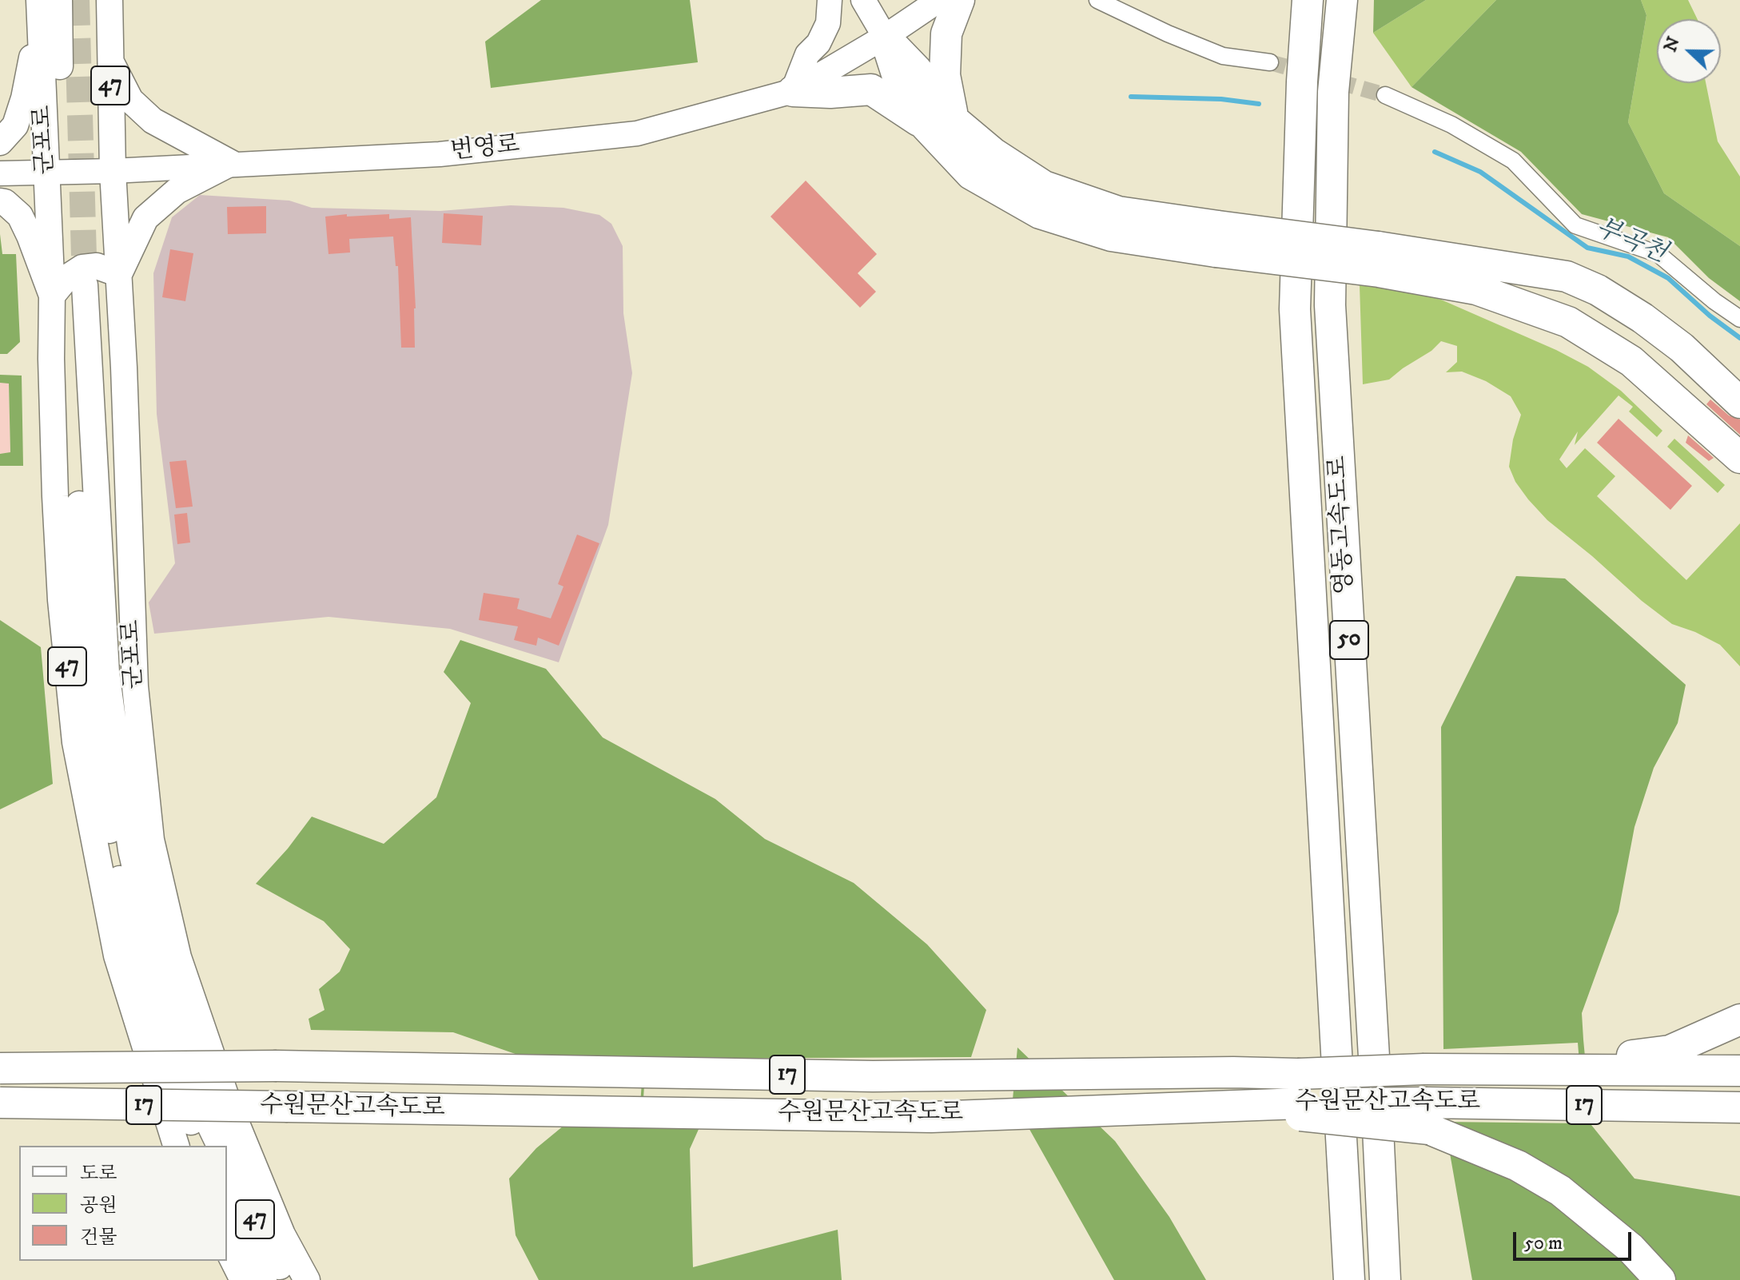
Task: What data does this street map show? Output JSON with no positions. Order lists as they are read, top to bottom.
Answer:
{
  "streets": {
    "highway": [
      "영동고속도로",
      "50",
      "17",
      "수원문산고속도로"
    ],
    "main road": ["47", "군포로"],
    "street": ["번영로"]
  },
  "crossings": [
    ["군포로", "번영로"]
  ],
  "water": ["부곡천"],
  "legend": ["도로", "공원", "건물"],
  "scale_bar": "50 m",
  "north": "left"
}
